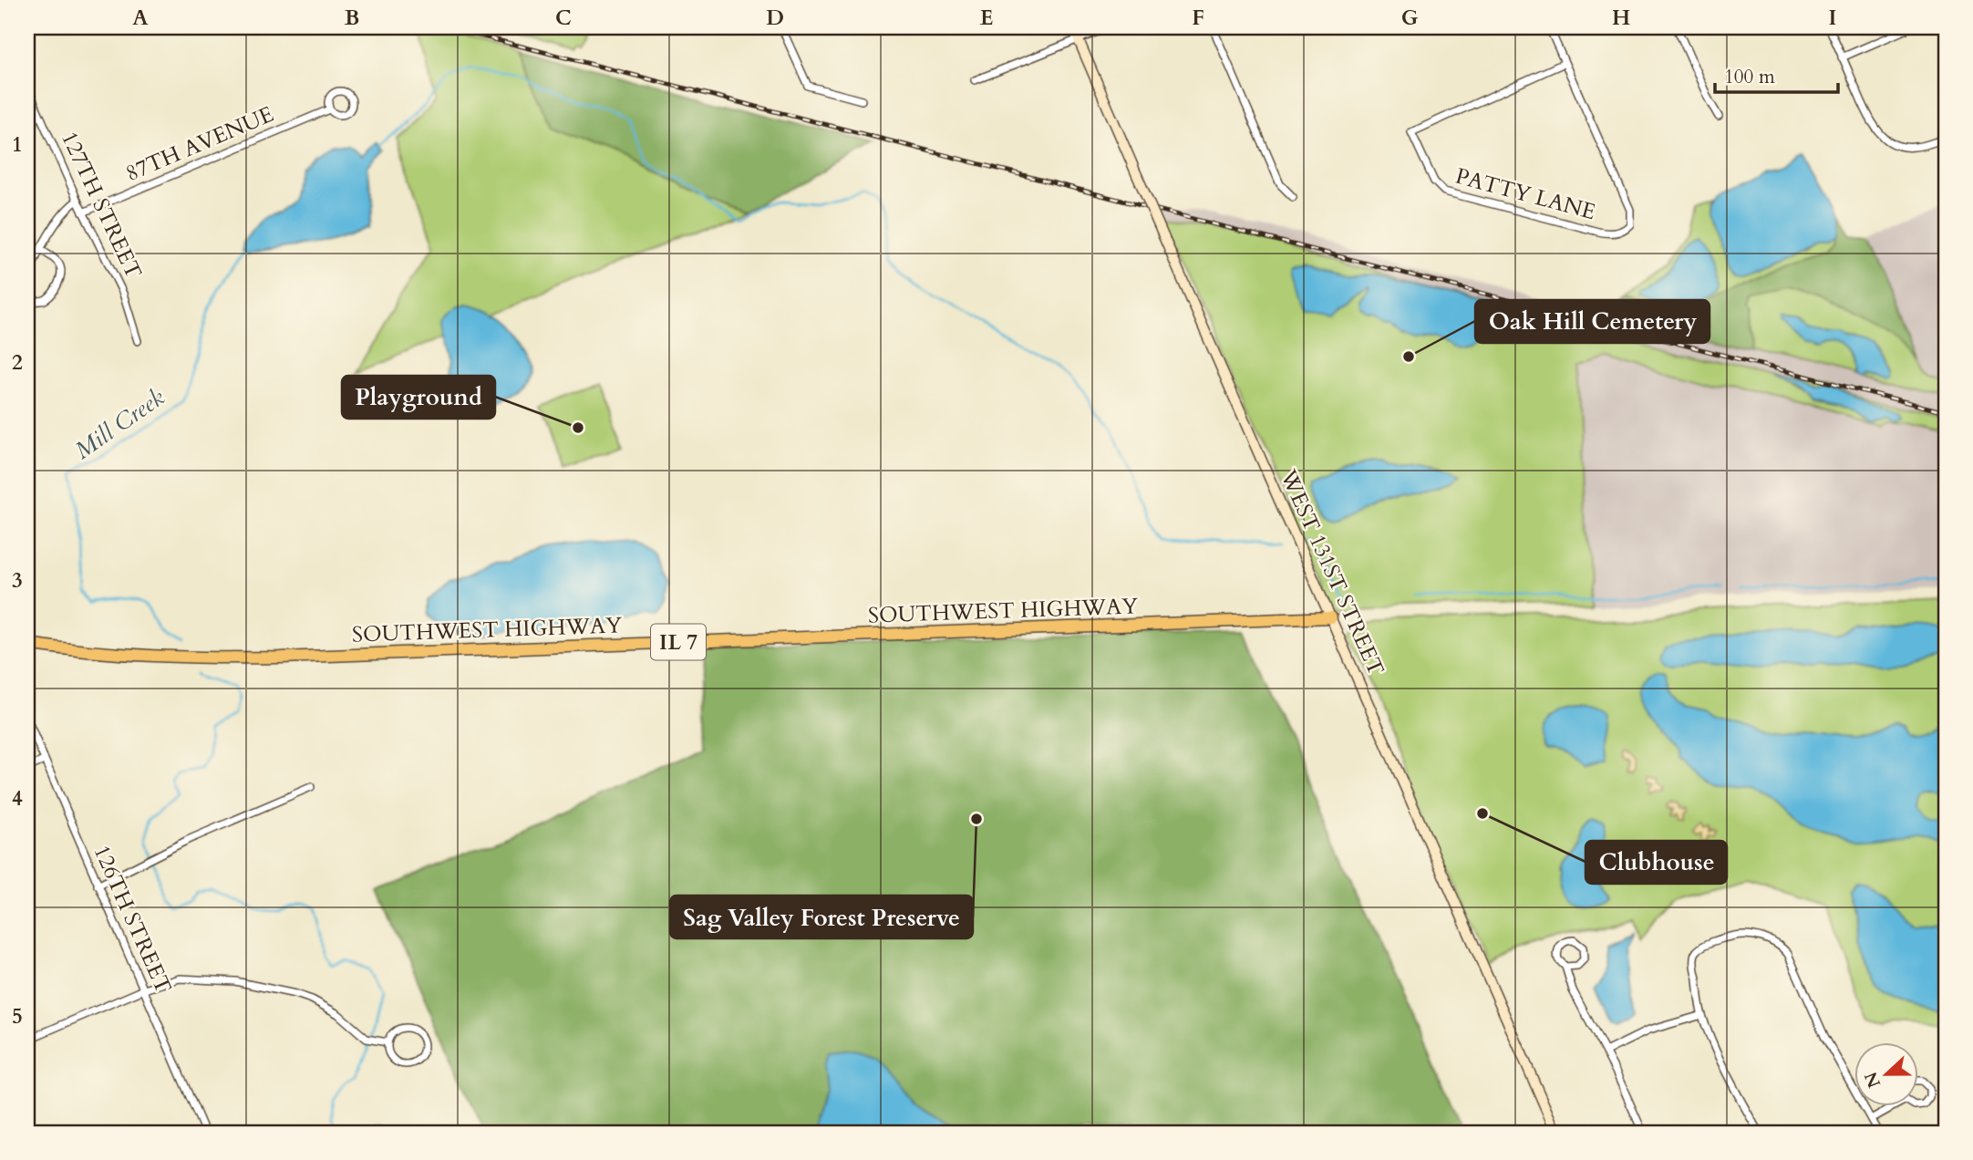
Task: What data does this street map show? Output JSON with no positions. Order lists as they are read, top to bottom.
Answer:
{
  "streets": {
    "main road": ["SOUTHWEST HIGHWAY", "IL 7"],
    "street": [
      "87TH AVENUE",
      "PATTY LANE",
      "127TH STREET",
      "WEST 131ST STREET",
      "126TH STREET"
    ]
  },
  "crossings": [
    ["87TH AVENUE", "127TH STREET"],
    ["WEST 131ST STREET", "SOUTHWEST HIGHWAY"]
  ],
  "water": ["Mill Creek"],
  "places": [
    "Oak Hill Cemetery",
    "Playground",
    "Clubhouse",
    "Sag Valley Forest Preserve"
  ],
  "scale_bar": "100 m",
  "north": "left",
  "grid": {
    "columns": [
      "A",
      "B",
      "C",
      "D",
      "E",
      "F",
      "G",
      "H",
      "I"
    ],
    "rows": [
      "1",
      "2",
      "3",
      "4",
      "5"
    ]
  }
}
